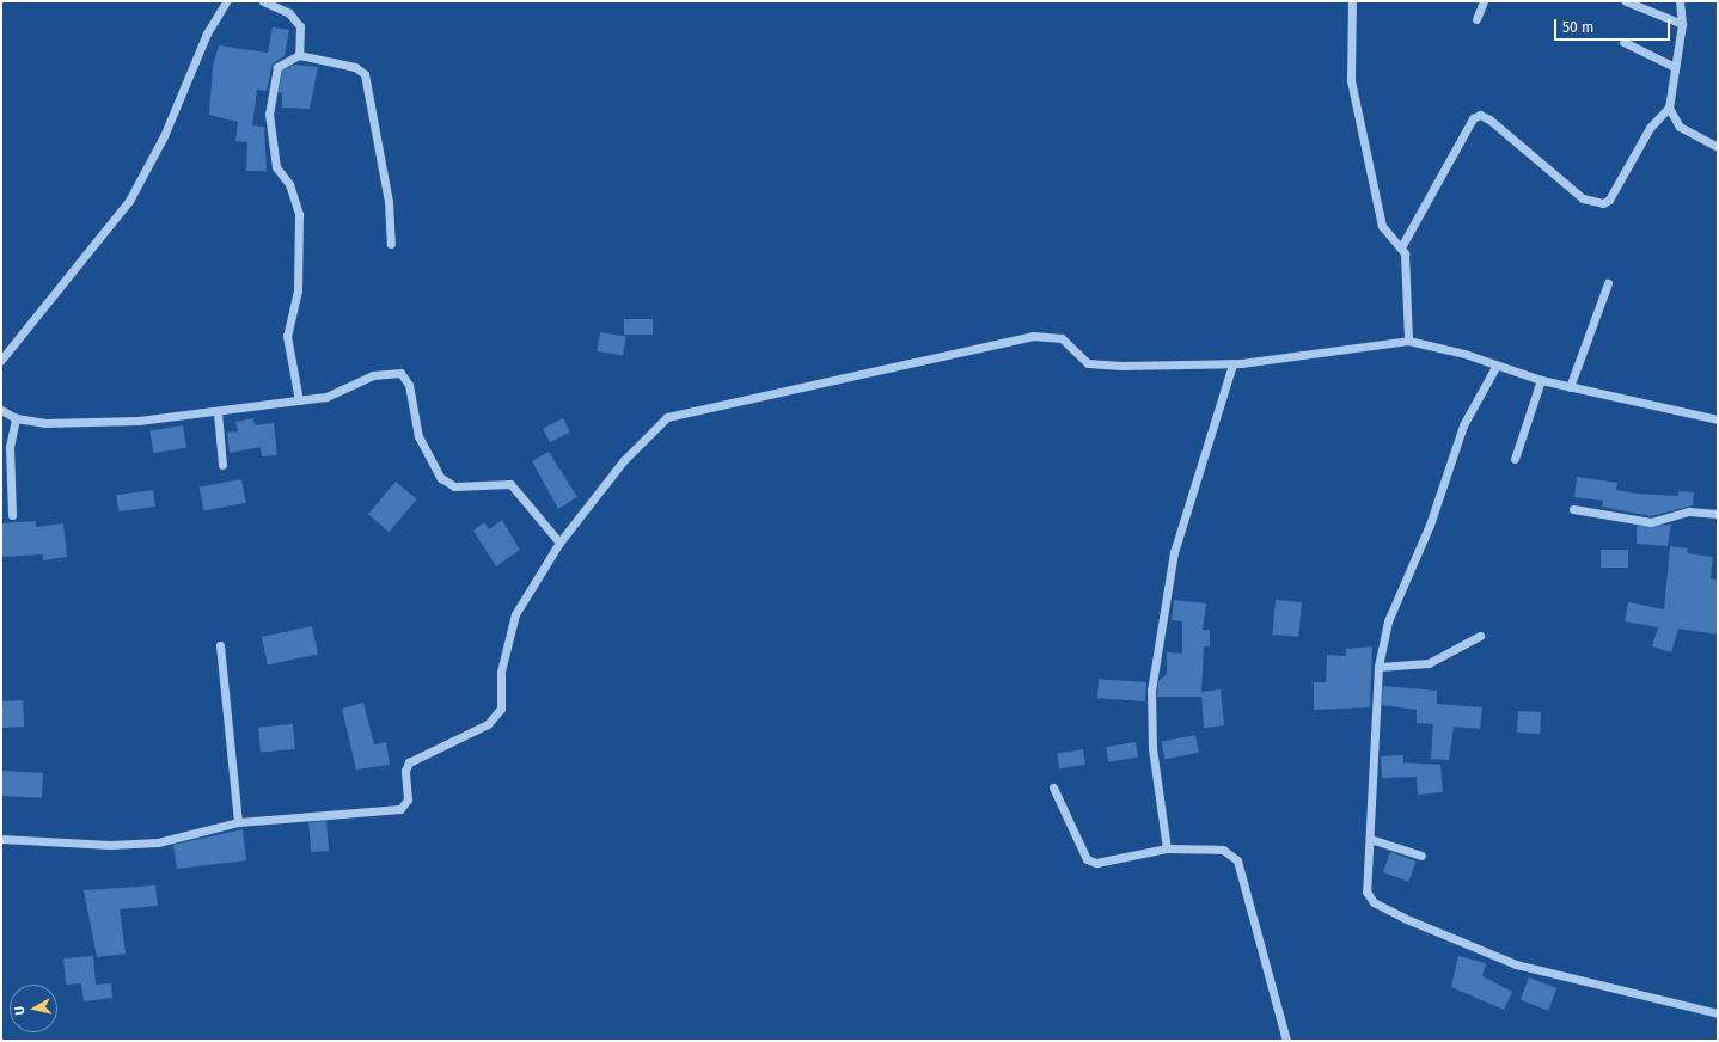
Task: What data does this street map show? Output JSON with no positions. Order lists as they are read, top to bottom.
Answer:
{
  "scale_bar": "50 m",
  "north": "left"
}
